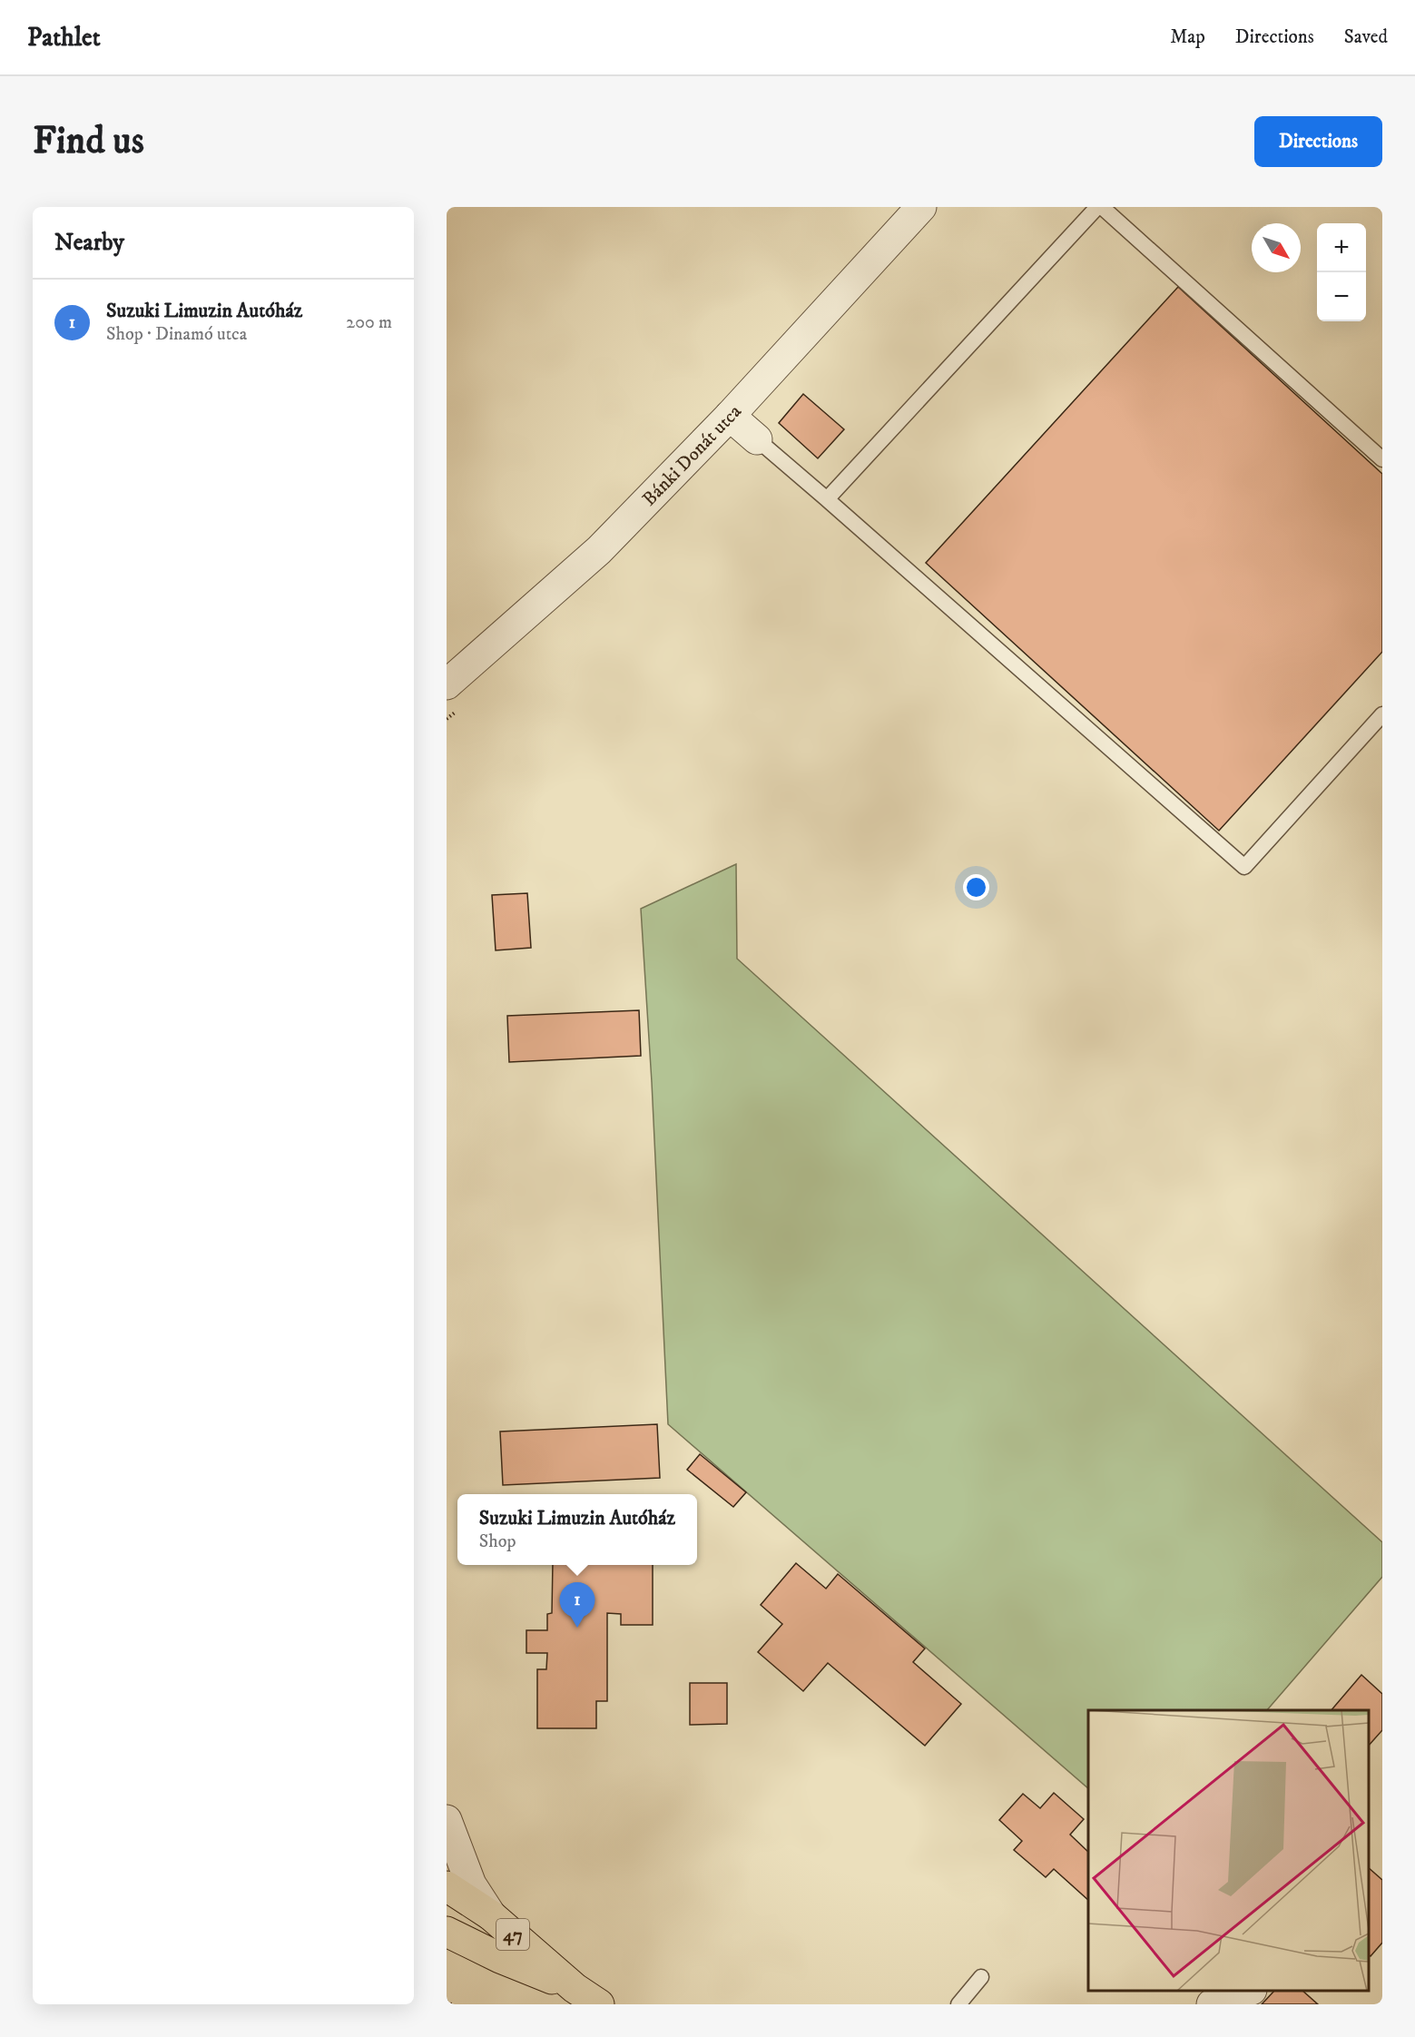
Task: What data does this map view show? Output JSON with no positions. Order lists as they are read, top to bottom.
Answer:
{
  "streets": {
    "main road": ["47"],
    "street": ["Bánki Donát utca"]
  },
  "north": "bottom right",
  "page": {
    "header": "Pathlet",
    "nav": ["Map", "Directions", "Saved"],
    "buttons": "Directions",
    "title": "Find us",
    "heading": "Nearby",
    "map_buttons": ["+", "−"],
    "list": [
      {
        "mark": "1",
        "name": "Suzuki Limuzin Autóház",
        "note": "Shop · Dinamó utca",
        "value": "200 m"
      }
    ],
    "popup": ["Suzuki Limuzin Autóház", "Shop"],
    "pins": "1"
  }
}
